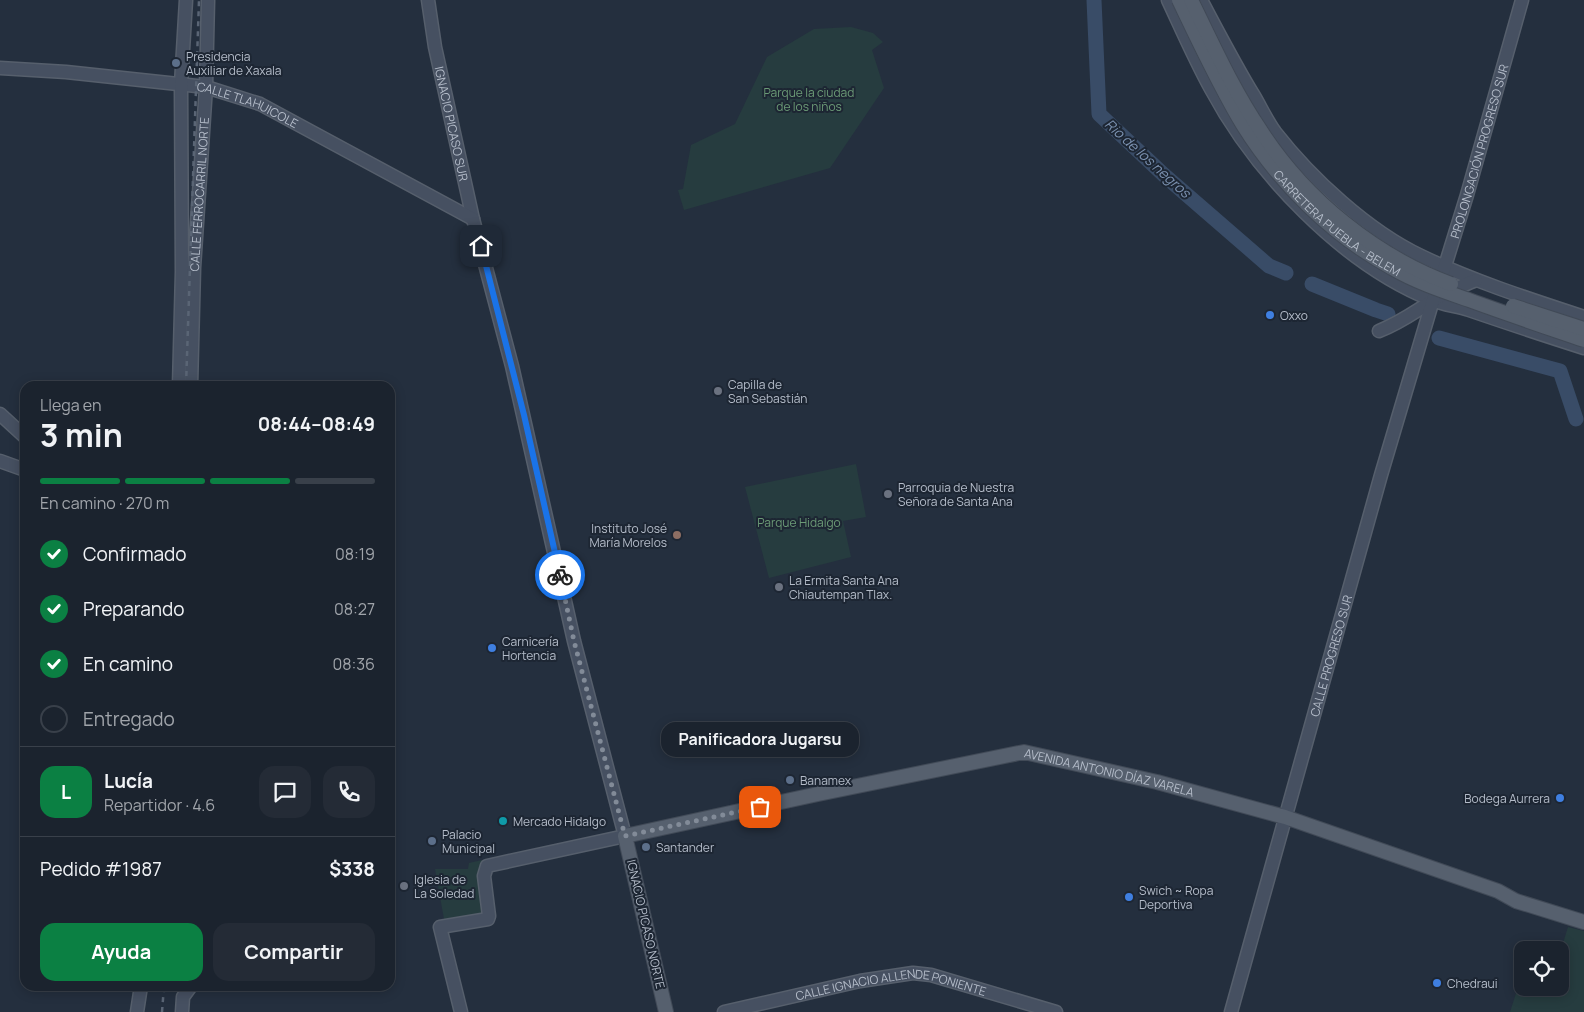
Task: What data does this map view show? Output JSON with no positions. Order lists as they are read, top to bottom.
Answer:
{
  "streets": {
    "main road": ["CARRETERA PUEBLA - BELEM", "AVENIDA ANTONIO DÍAZ VARELA", "IGNACIO PICASO NORTE"],
    "street": [
      "CALLE TLAHUICOLE",
      "IGNACIO PICASO SUR",
      "PROLONGACIÓN PROGRESO SUR",
      "CALLE FERROCARRIL NORTE",
      "CALLE PROGRESO SUR",
      "CALLE IGNACIO ALLENDE PONIENTE"
    ]
  },
  "crossings": [
    ["CALLE TLAHUICOLE", "IGNACIO PICASO SUR"],
    ["CALLE TLAHUICOLE", "CALLE FERROCARRIL NORTE"],
    ["IGNACIO PICASO SUR", "AVENIDA ANTONIO DÍAZ VARELA"],
    ["IGNACIO PICASO SUR", "IGNACIO PICASO NORTE"],
    ["PROLONGACIÓN PROGRESO SUR", "CARRETERA PUEBLA - BELEM"],
    ["PROLONGACIÓN PROGRESO SUR", "CALLE PROGRESO SUR"],
    ["CALLE PROGRESO SUR", "AVENIDA ANTONIO DÍAZ VARELA"],
    ["AVENIDA ANTONIO DÍAZ VARELA", "IGNACIO PICASO NORTE"]
  ],
  "water": ["Rio de los negros"],
  "parks": ["Parque la ciudad de los niños", "Parque Hidalgo"],
  "places": [
    "Presidencia Auxiliar de Xaxala",
    "Oxxo",
    "Capilla de San Sebastián",
    "Parroquia de Nuestra Señora de Santa Ana",
    "Instituto José María Morelos",
    "La Ermita Santa Ana Chiautempan Tlax.",
    "Carnicería Hortencia",
    "Banamex",
    "Bodega Aurrera",
    "Panificadora Jugarsu",
    "Mercado Hidalgo",
    "Palacio Municipal",
    "Santander",
    "Iglesia de La Soledad",
    "Swich ~ Ropa Deportiva",
    "Chedraui"
  ],
  "page": {
    "heading": ["3 min", "Llega en", "08:44–08:49"],
    "panel": [
      "Lucía",
      "Repartidor · 4.6",
      "Pedido #1987",
      "$338"
    ],
    "bar": "En camino · 270 m",
    "list": [
      ["Confirmado", "08:19"],
      ["Preparando", "08:27"],
      ["En camino", "08:36"],
      "Entregado"
    ],
    "bubble": "Panificadora Jugarsu",
    "round": "L",
    "buttons": ["Ayuda", "Compartir"]
  }
}
